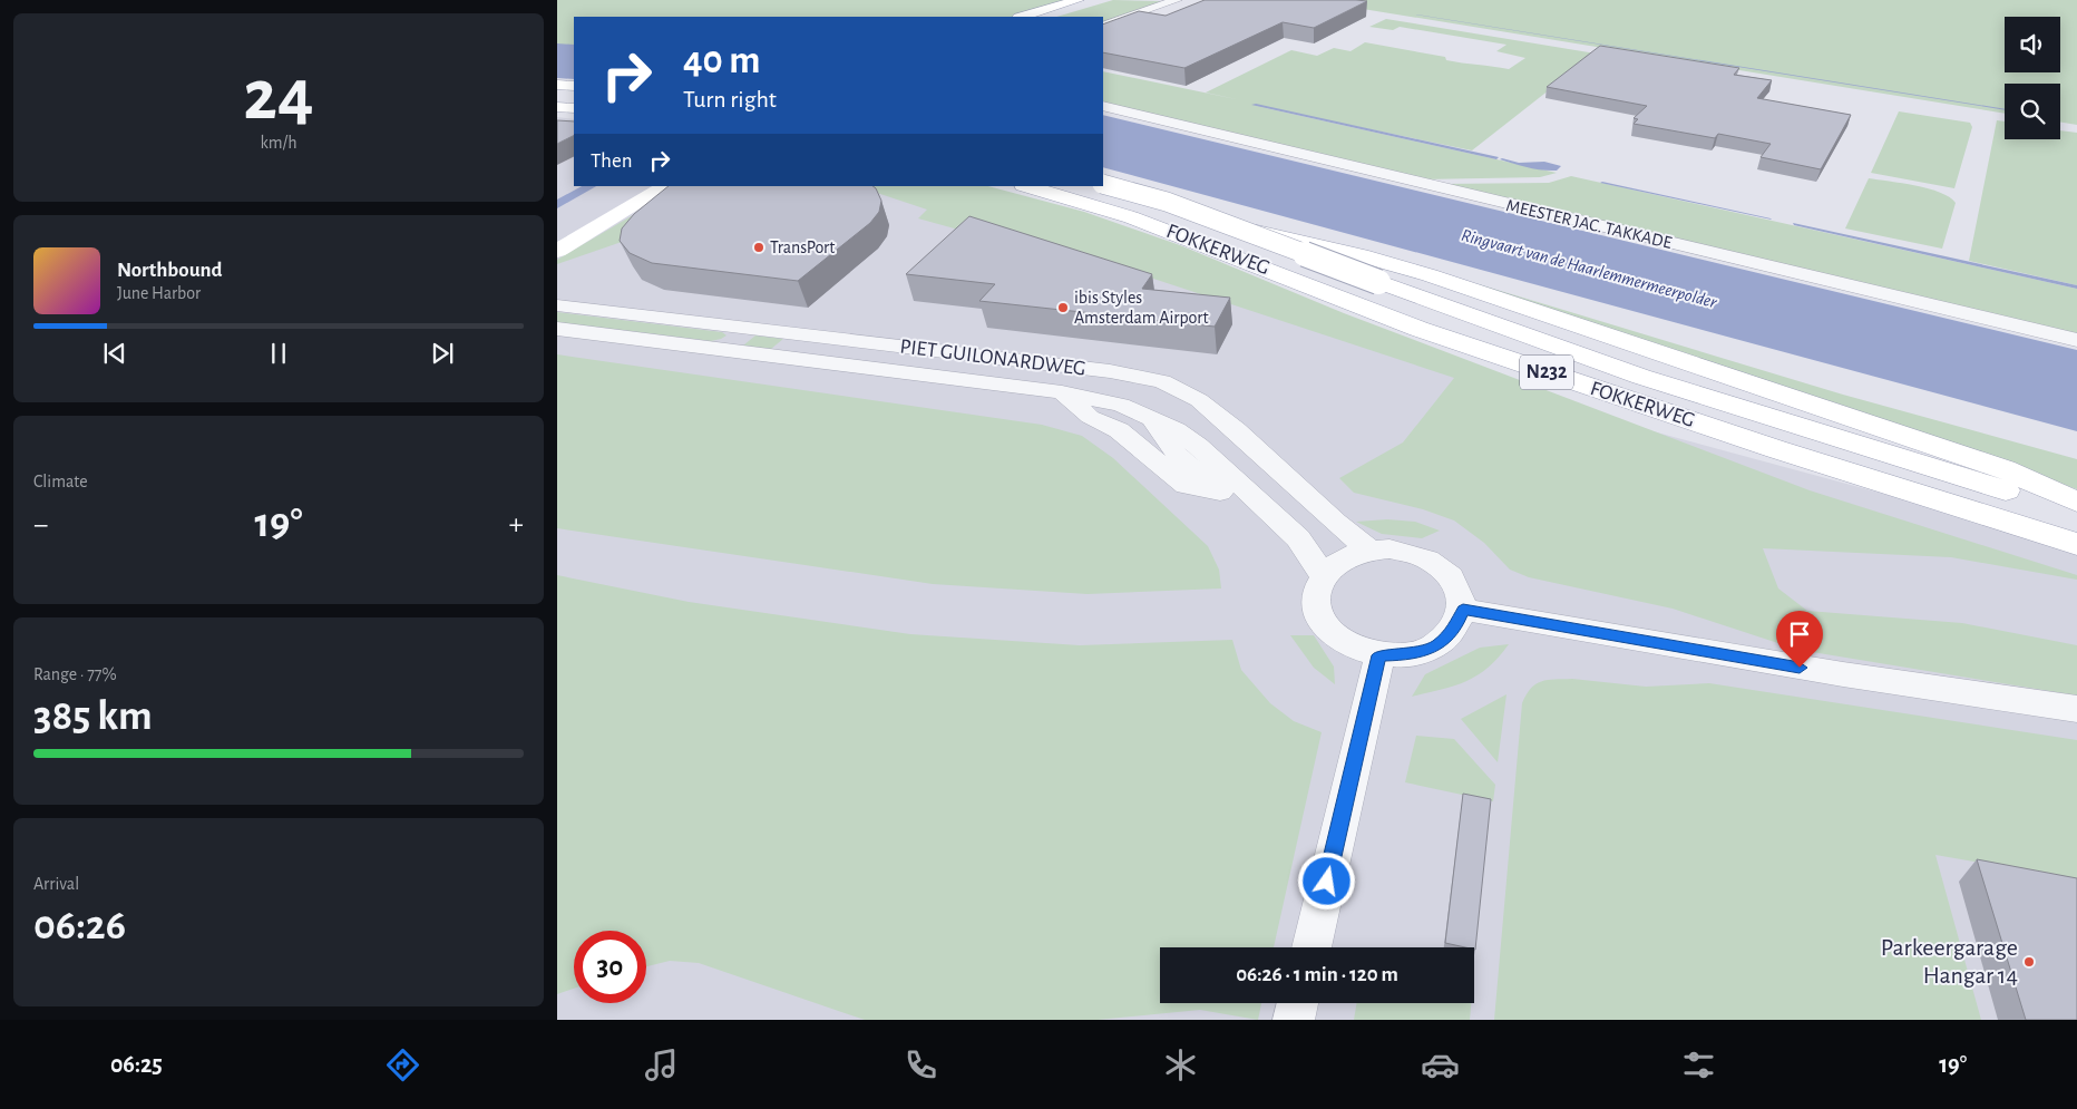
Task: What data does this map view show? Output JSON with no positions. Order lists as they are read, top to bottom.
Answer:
{
  "streets": {
    "main road": ["FOKKERWEG", "N232"],
    "street": ["MEESTER JAC. TAKKADE", "PIET GUILONARDWEG"]
  },
  "water": ["Ringvaart van de Haarlemmermeerpolder"],
  "places": ["TransPort", "ibis Styles Amsterdam Airport", "Parkeergarage Hangar 14"],
  "page": {
    "tile": [
      ["24", "km/h"],
      "Climate",
      ["Range · 77%", "385 km"],
      ["Arrival", "06:26"]
    ],
    "turn": ["40 m", "Turn right"],
    "then": "Then",
    "song": ["Northbound", "June Harbor"],
    "heat": ["−", "19°", "+"],
    "limit": "30",
    "trip": "06:26 · 1 min · 120 m",
    "tabs": ["06:25", "19°"]
  }
}
